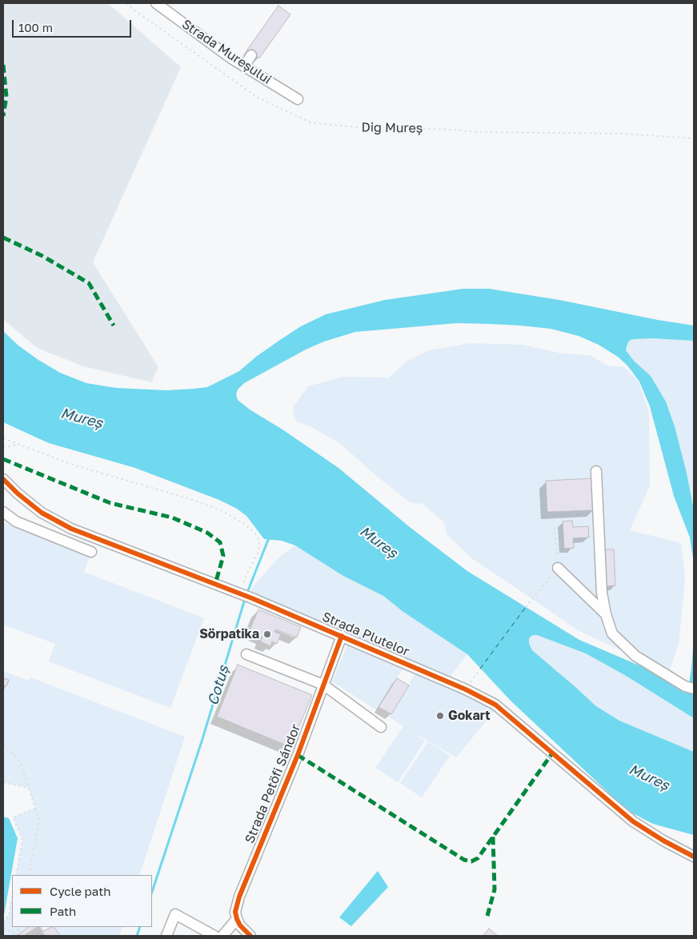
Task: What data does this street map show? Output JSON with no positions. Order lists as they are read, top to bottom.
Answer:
{
  "streets": {
    "street": ["Strada Mureșului", "Strada Plutelor", "Strada Petöfi Sándor"],
    "path": ["Dig Mureș"]
  },
  "crossings": [
    ["Strada Plutelor", "Strada Petöfi Sándor"]
  ],
  "water": ["Mureș", "Cotuș"],
  "places": ["Sörpatika", "Gokart"],
  "legend": ["Cycle path", "Path"],
  "scale_bar": "100 m"
}
